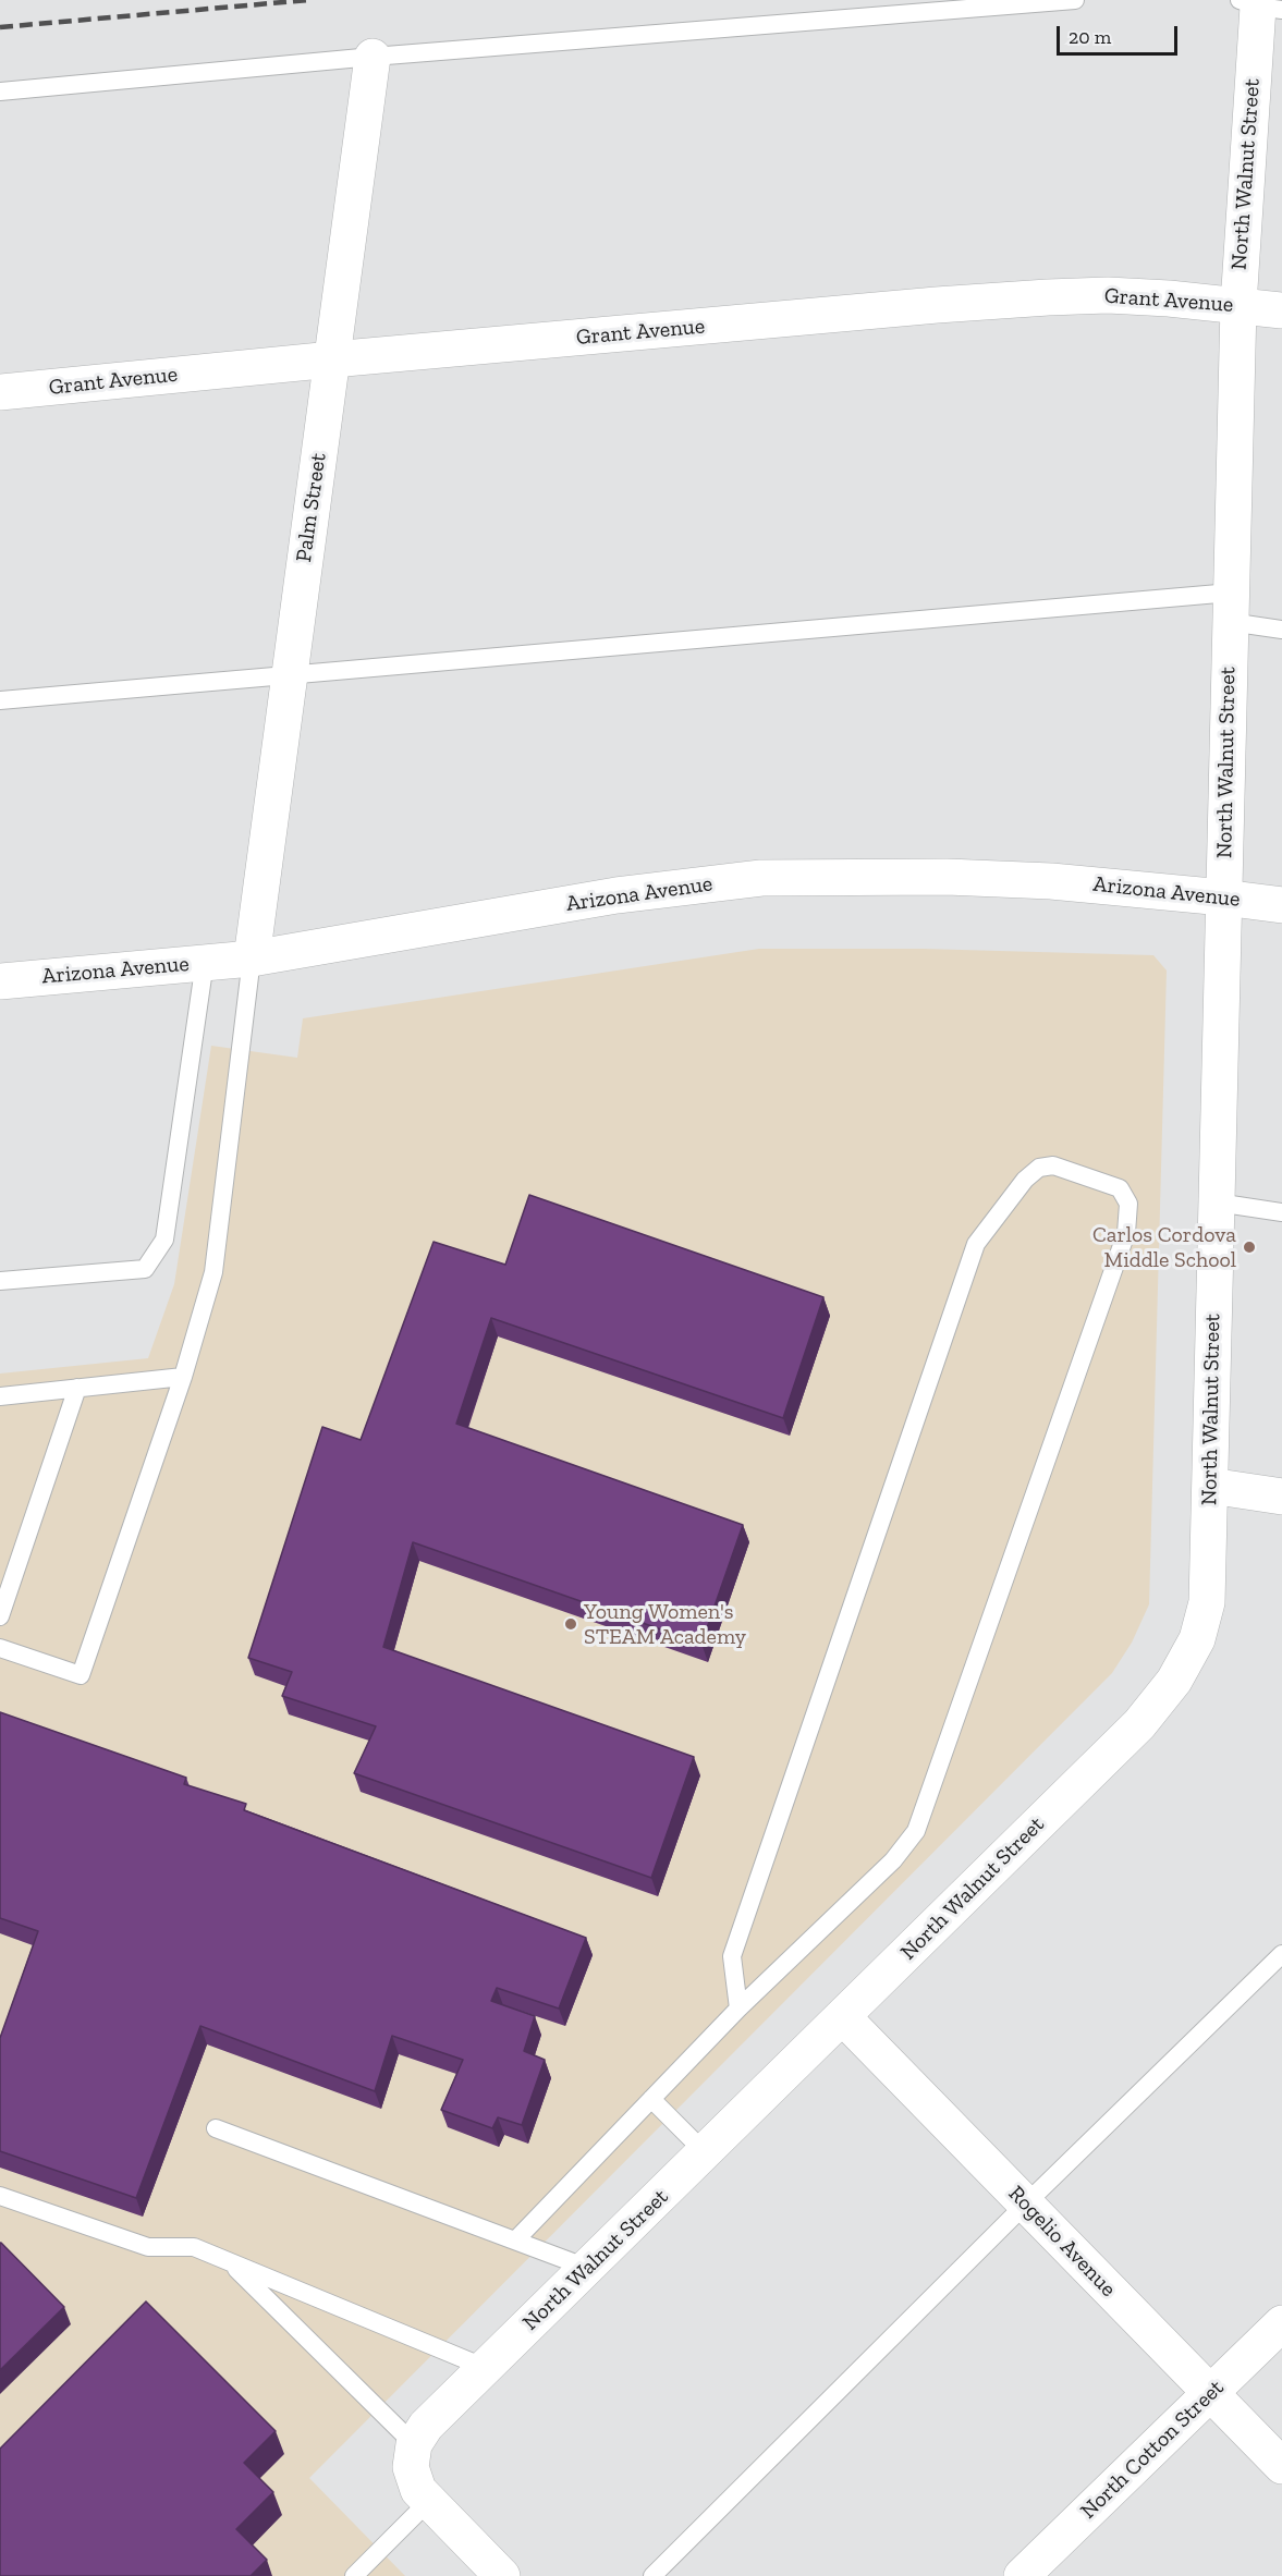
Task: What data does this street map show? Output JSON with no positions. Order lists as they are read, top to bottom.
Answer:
{
  "streets": {
    "street": [
      "North Walnut Street",
      "Grant Avenue",
      "Palm Street",
      "Arizona Avenue",
      "Rogelio Avenue",
      "North Cotton Street"
    ]
  },
  "crossings": [
    ["North Walnut Street", "Grant Avenue"],
    ["North Walnut Street", "Arizona Avenue"],
    ["North Walnut Street", "Rogelio Avenue"],
    ["Grant Avenue", "Palm Street"],
    ["Palm Street", "Arizona Avenue"],
    ["Rogelio Avenue", "North Cotton Street"]
  ],
  "places": ["Carlos Cordova Middle School", "Young Women's STEAM Academy"],
  "scale_bar": "20 m"
}
